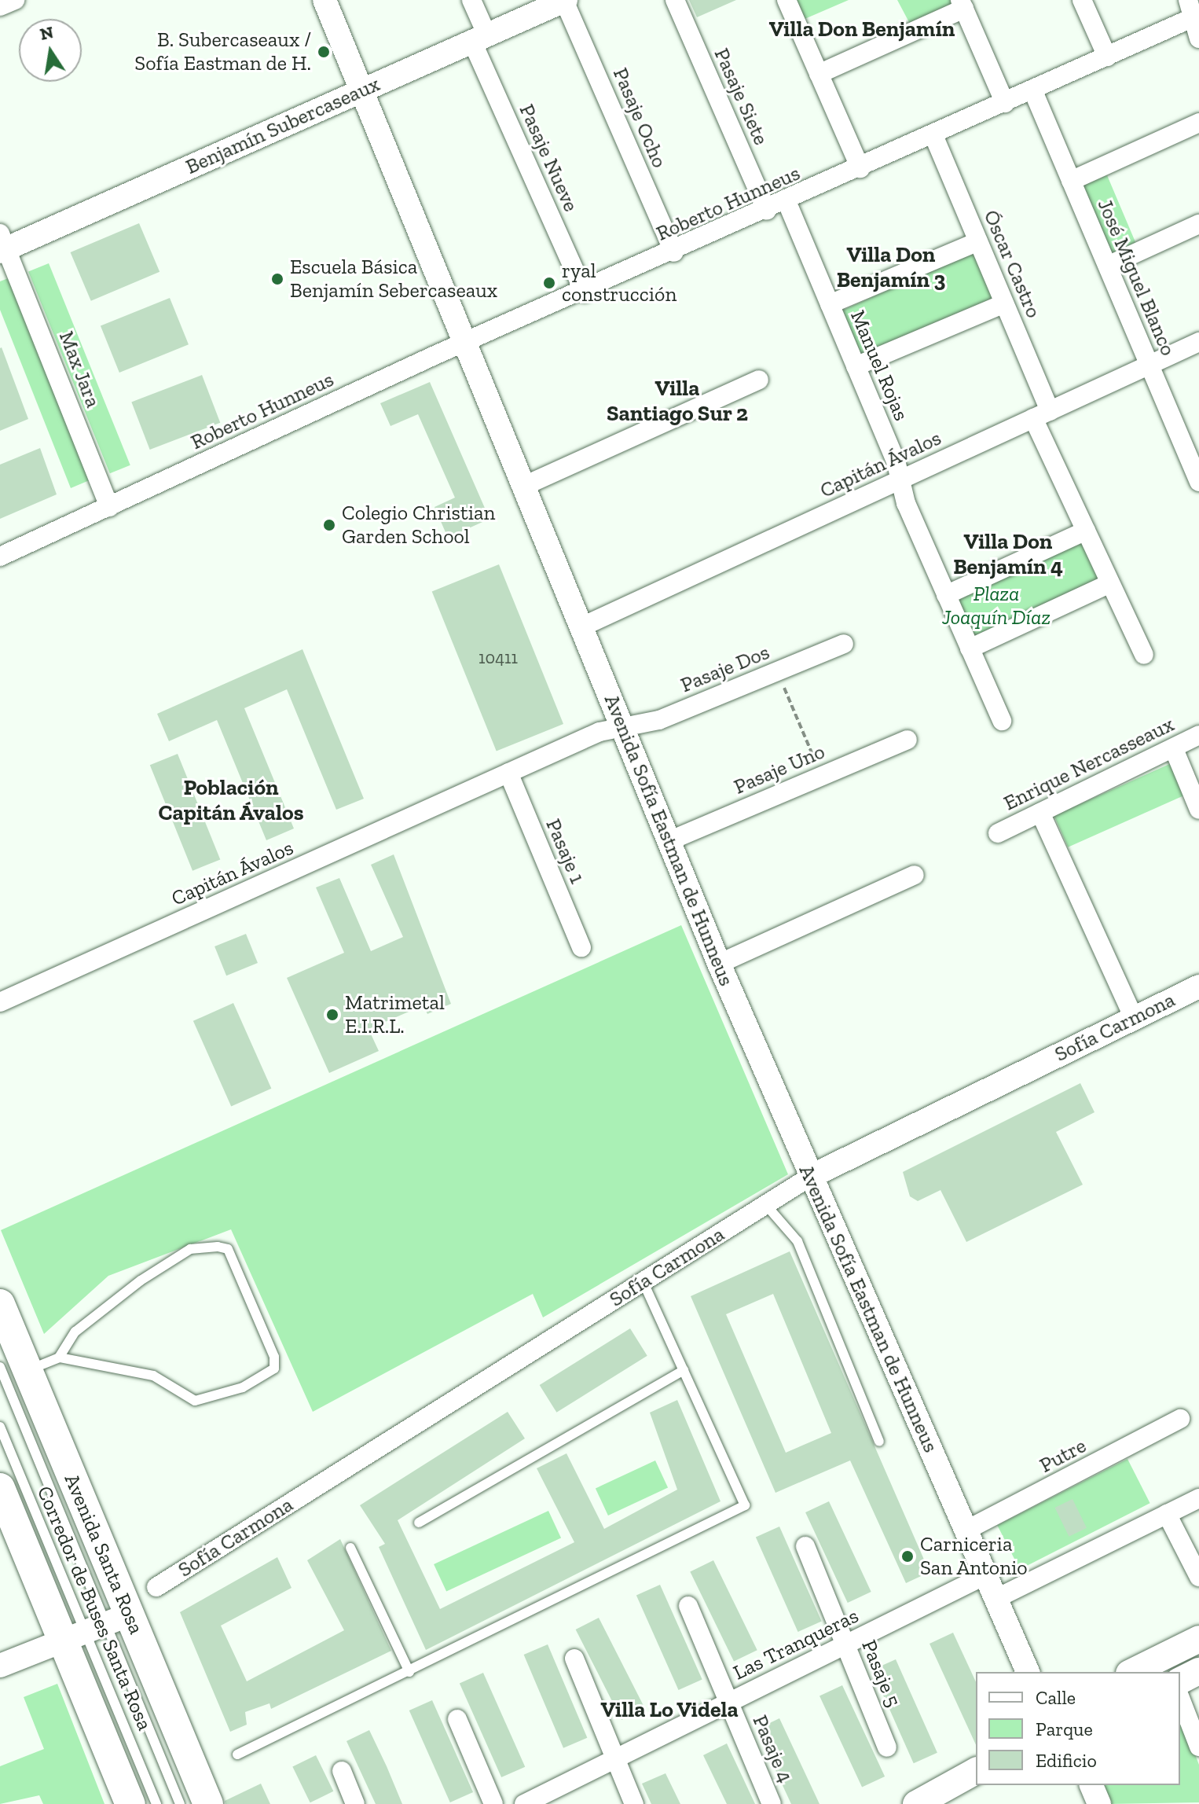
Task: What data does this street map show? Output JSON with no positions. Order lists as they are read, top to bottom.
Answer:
{
  "streets": {
    "main road": ["Avenida Santa Rosa"],
    "street": [
      "Pasaje Siete",
      "Pasaje Ocho",
      "Benjamín Subercaseaux",
      "Pasaje Nueve",
      "Roberto Hunneus",
      "Óscar Castro",
      "José Miguel Blanco",
      "Manuel Rojas",
      "Max Jara",
      "Capitán Ávalos",
      "Pasaje Dos",
      "Enrique Nercasseaux",
      "Pasaje Uno",
      "Avenida Sofía Eastman de Hunneus",
      "Pasaje 1",
      "Sofía Carmona",
      "Putre",
      "Las Tranqueras",
      "Pasaje 5",
      "Pasaje 4"
    ],
    "lane": ["Corredor de Buses Santa Rosa"]
  },
  "crossings": [
    ["Pasaje Siete", "Roberto Hunneus"],
    ["Pasaje Ocho", "Benjamín Subercaseaux"],
    ["Pasaje Ocho", "Roberto Hunneus"],
    ["Benjamín Subercaseaux", "Pasaje Nueve"],
    ["Benjamín Subercaseaux", "Max Jara"],
    ["Benjamín Subercaseaux", "Avenida Sofía Eastman de Hunneus"],
    ["Pasaje Nueve", "Roberto Hunneus"],
    ["Roberto Hunneus", "Óscar Castro"],
    ["Roberto Hunneus", "José Miguel Blanco"],
    ["Roberto Hunneus", "Manuel Rojas"],
    ["Roberto Hunneus", "Max Jara"],
    ["Roberto Hunneus", "Avenida Sofía Eastman de Hunneus"],
    ["Óscar Castro", "Capitán Ávalos"],
    ["José Miguel Blanco", "Capitán Ávalos"],
    ["Manuel Rojas", "Capitán Ávalos"],
    ["Capitán Ávalos", "Pasaje Dos"],
    ["Capitán Ávalos", "Avenida Sofía Eastman de Hunneus"],
    ["Capitán Ávalos", "Pasaje 1"],
    ["Pasaje Dos", "Avenida Sofía Eastman de Hunneus"],
    ["Pasaje Uno", "Avenida Sofía Eastman de Hunneus"],
    ["Avenida Sofía Eastman de Hunneus", "Sofía Carmona"],
    ["Avenida Sofía Eastman de Hunneus", "Putre"],
    ["Avenida Sofía Eastman de Hunneus", "Las Tranqueras"],
    ["Avenida Santa Rosa", "Corredor de Buses Santa Rosa"],
    ["Las Tranqueras", "Pasaje 5"],
    ["Las Tranqueras", "Pasaje 4"]
  ],
  "districts": [
    "Villa Don Benjamín",
    "Villa Don Benjamín 3",
    "Villa Santiago Sur 2",
    "Villa Don Benjamín 4",
    "Población Capitán Ávalos",
    "Villa Lo Videla"
  ],
  "parks": ["Plaza Joaquín Díaz"],
  "places": [
    "B. Subercaseaux / Sofía Eastman de H.",
    "Escuela Básica Benjamín Sebercaseaux",
    "ryal construcción",
    "Colegio Christian Garden School",
    "Matrimetal E.I.R.L.",
    "Carniceria San Antonio"
  ],
  "house_numbers": ["10411"],
  "legend": ["Calle", "Parque", "Edificio"],
  "north": "top"
}
